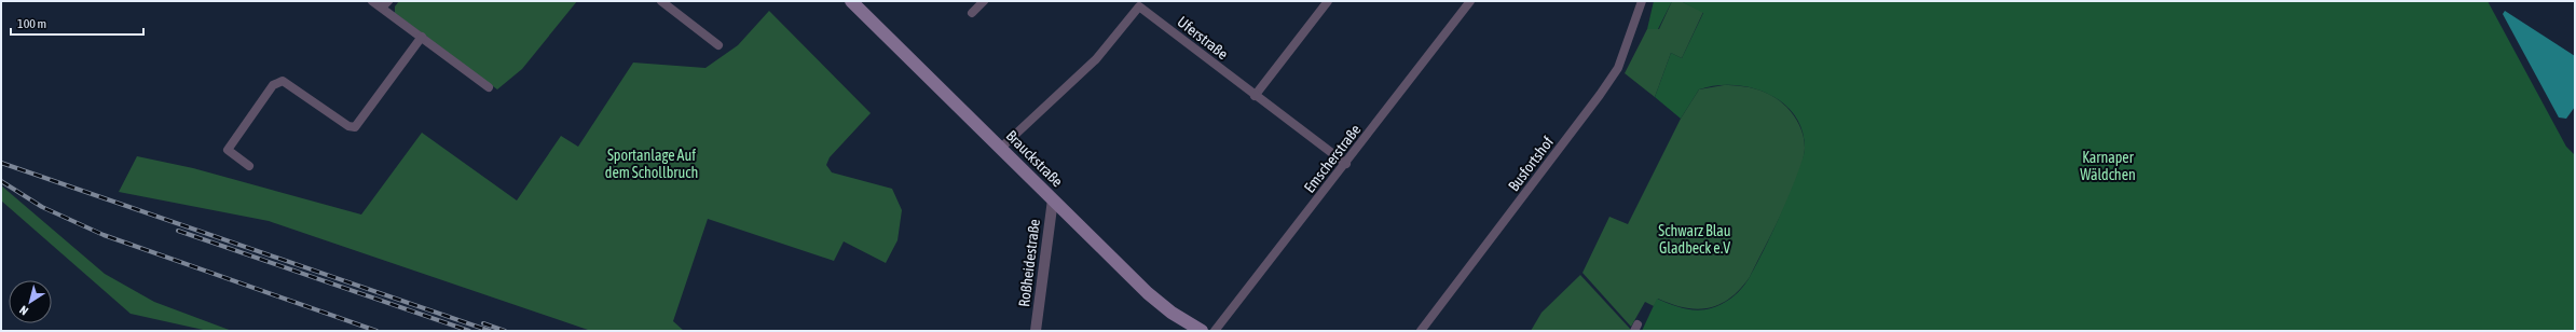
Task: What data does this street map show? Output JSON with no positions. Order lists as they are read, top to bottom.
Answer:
{
  "streets": {
    "main road": ["Brauckstraße"],
    "street": [
      "Uferstraße",
      "Emscherstraße",
      "Busfortshof",
      "Roßheidestraße"
    ]
  },
  "crossings": [
    ["Uferstraße", "Brauckstraße"],
    ["Uferstraße", "Emscherstraße"],
    ["Brauckstraße", "Roßheidestraße"]
  ],
  "parks": ["Sportanlage Auf dem Schollbruch", "Karnaper Wäldchen", "Schwarz Blau Gladbeck e.V"],
  "scale_bar": "100 m",
  "north": "bottom left"
}
